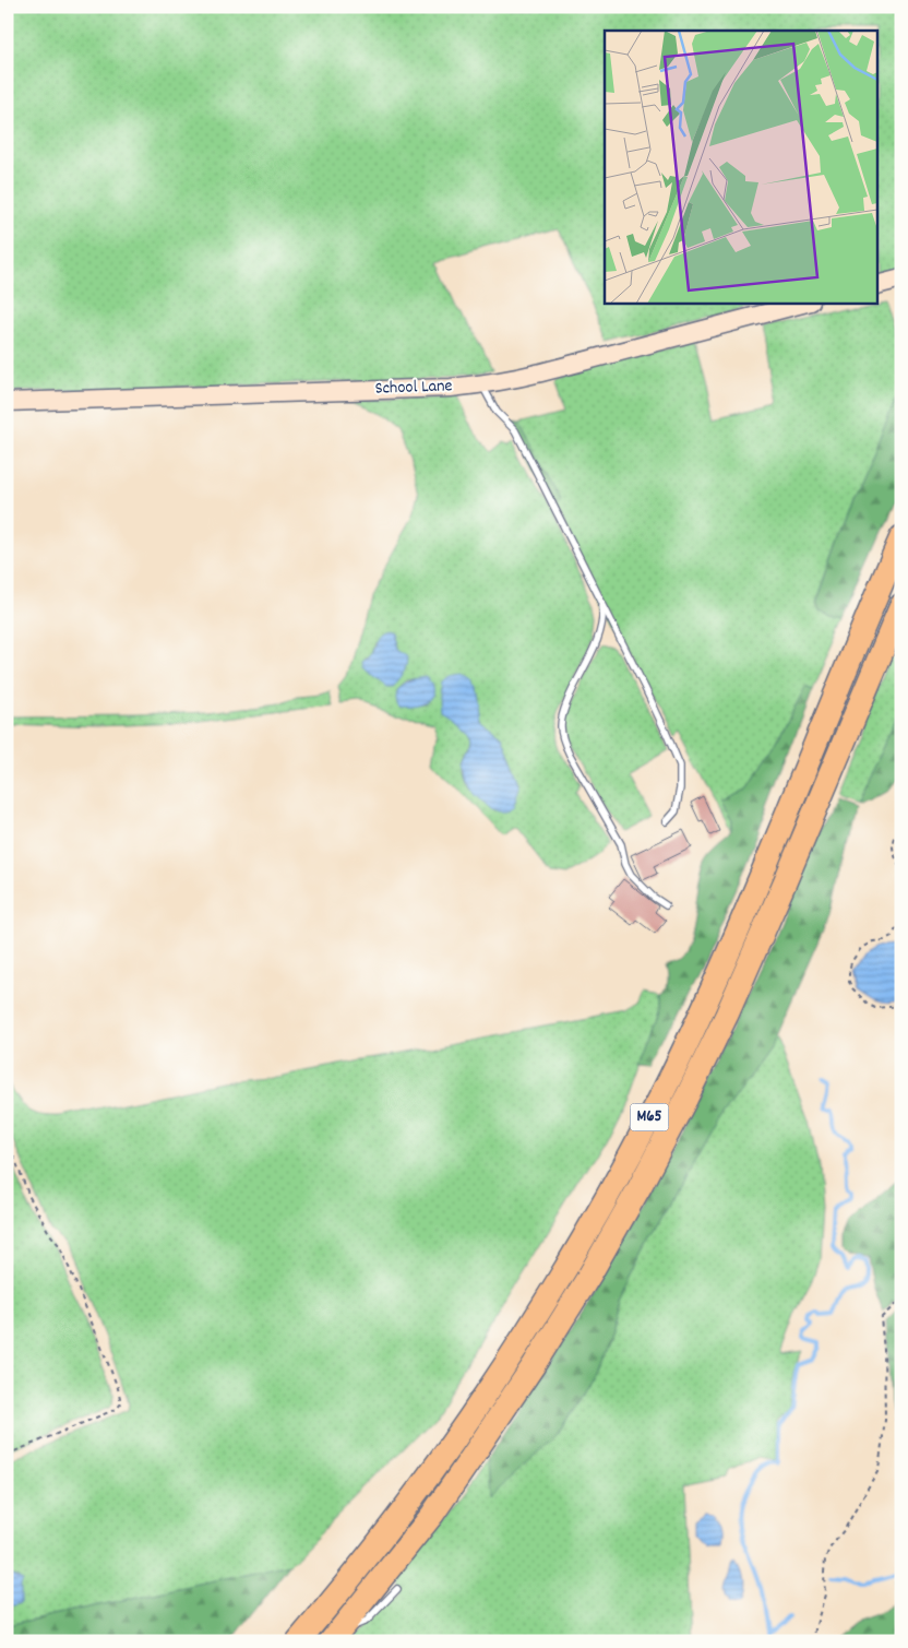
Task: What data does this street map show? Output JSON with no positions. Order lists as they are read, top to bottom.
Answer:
{
  "streets": {
    "highway": ["M65"],
    "main road": ["School Lane"]
  }
}
